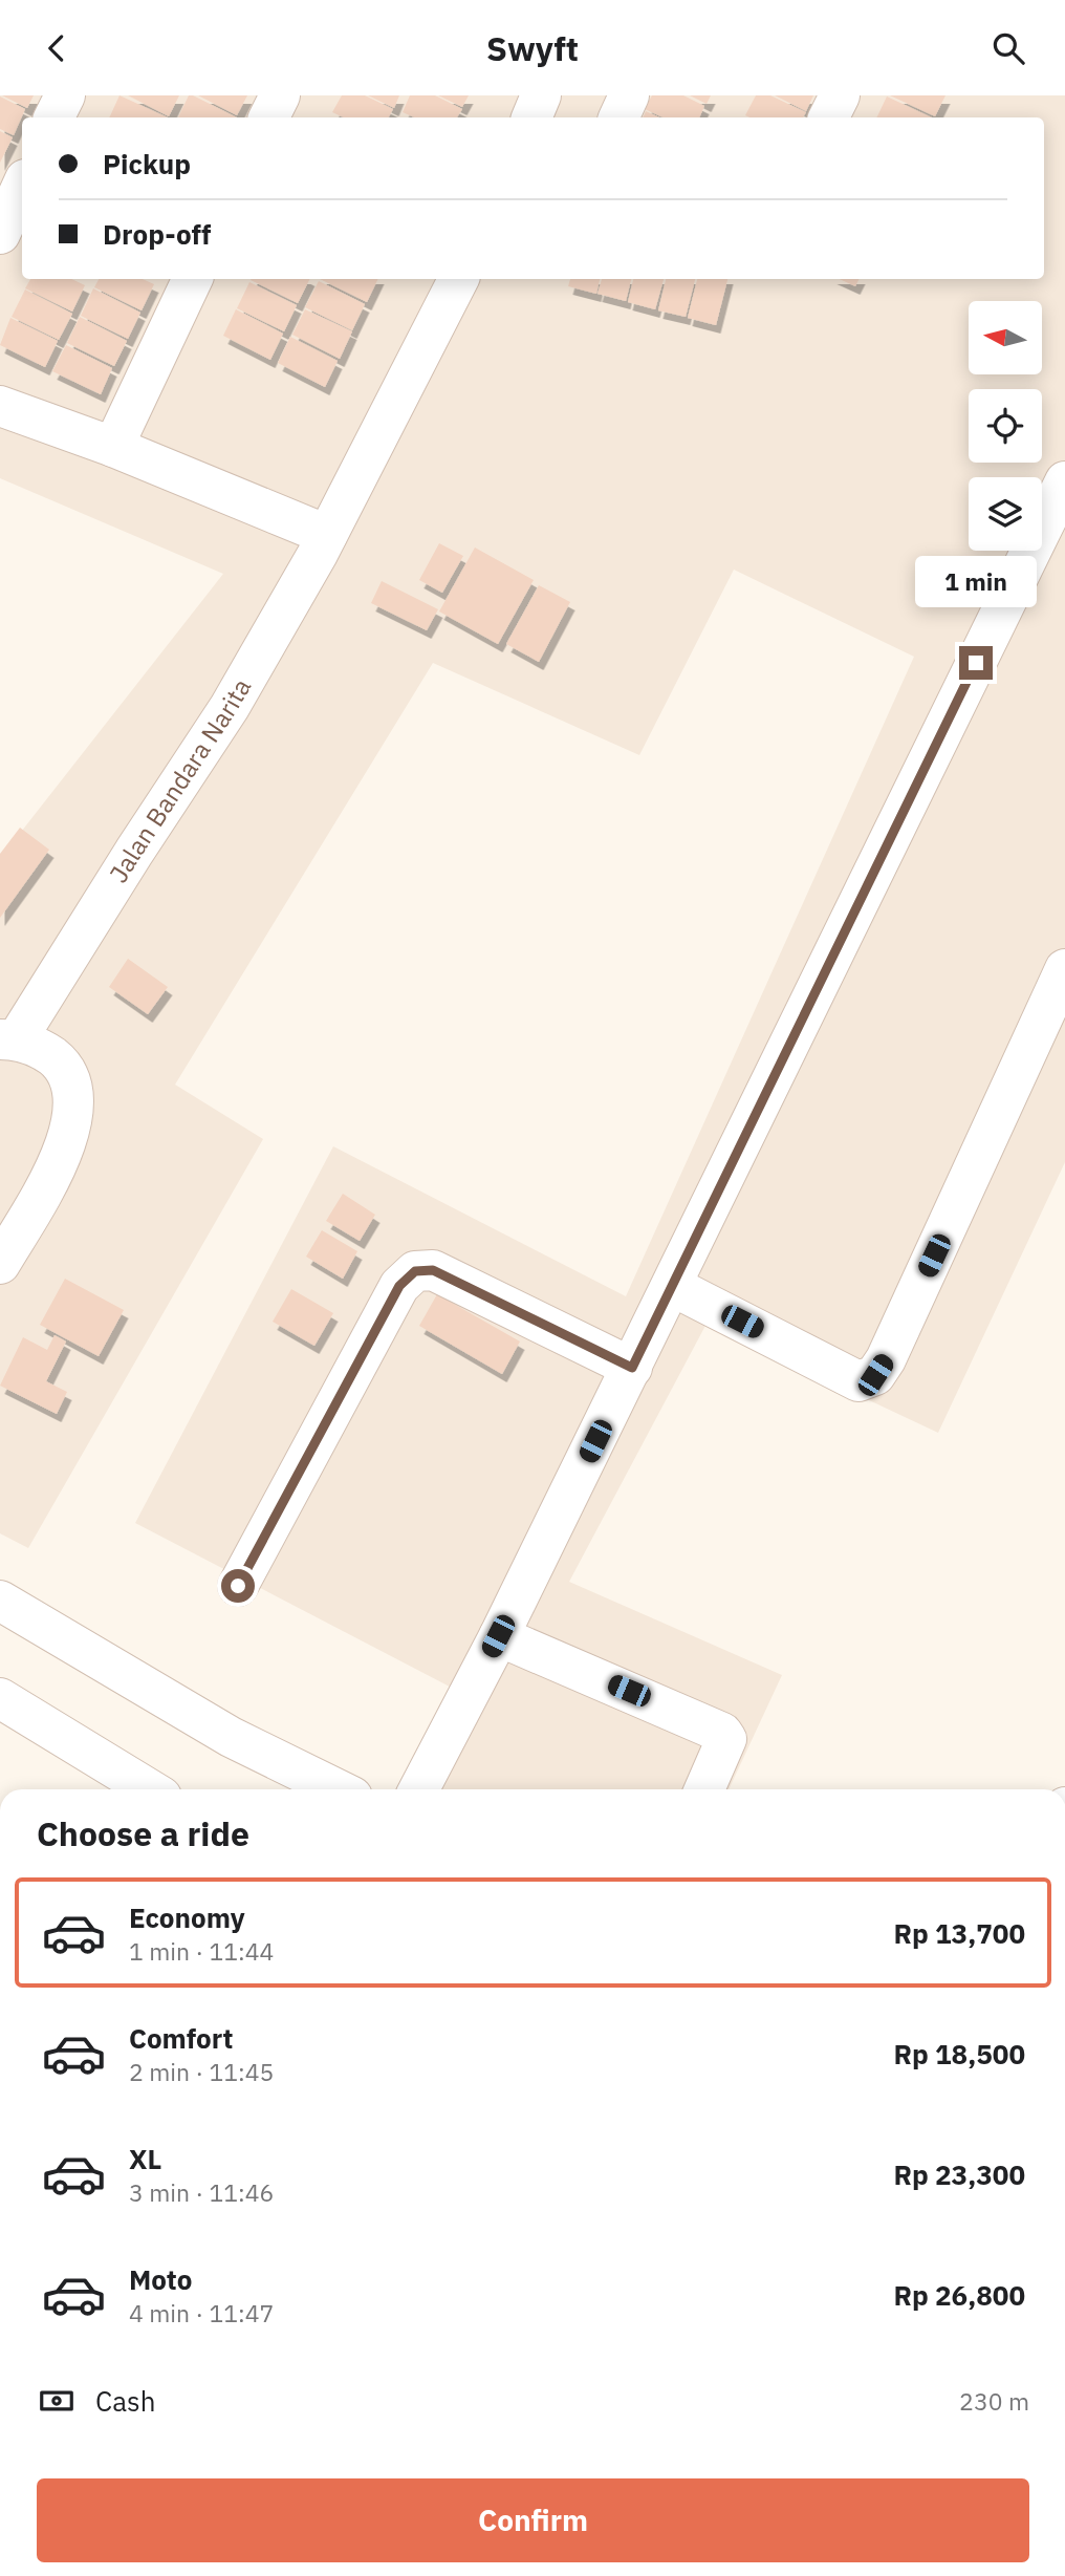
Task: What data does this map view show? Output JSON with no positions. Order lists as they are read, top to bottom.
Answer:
{
  "streets": {
    "street": ["Jalan Bandara Narita"]
  },
  "north": "left",
  "page": {
    "header": "Swyft",
    "banner": ["Pickup", "Drop-off"],
    "bubble": "1 min",
    "heading": "Choose a ride",
    "list": [
      {
        "name": "Economy",
        "note": "1 min · 11:44",
        "value": "Rp 13,700"
      },
      {
        "name": "Comfort",
        "note": "2 min · 11:45",
        "value": "Rp 18,500"
      },
      {
        "name": "XL",
        "note": "3 min · 11:46",
        "value": "Rp 23,300"
      },
      {
        "name": "Moto",
        "note": "4 min · 11:47",
        "value": "Rp 26,800"
      }
    ],
    "pay": ["Cash", "230 m"],
    "buttons": "Confirm"
  }
}
